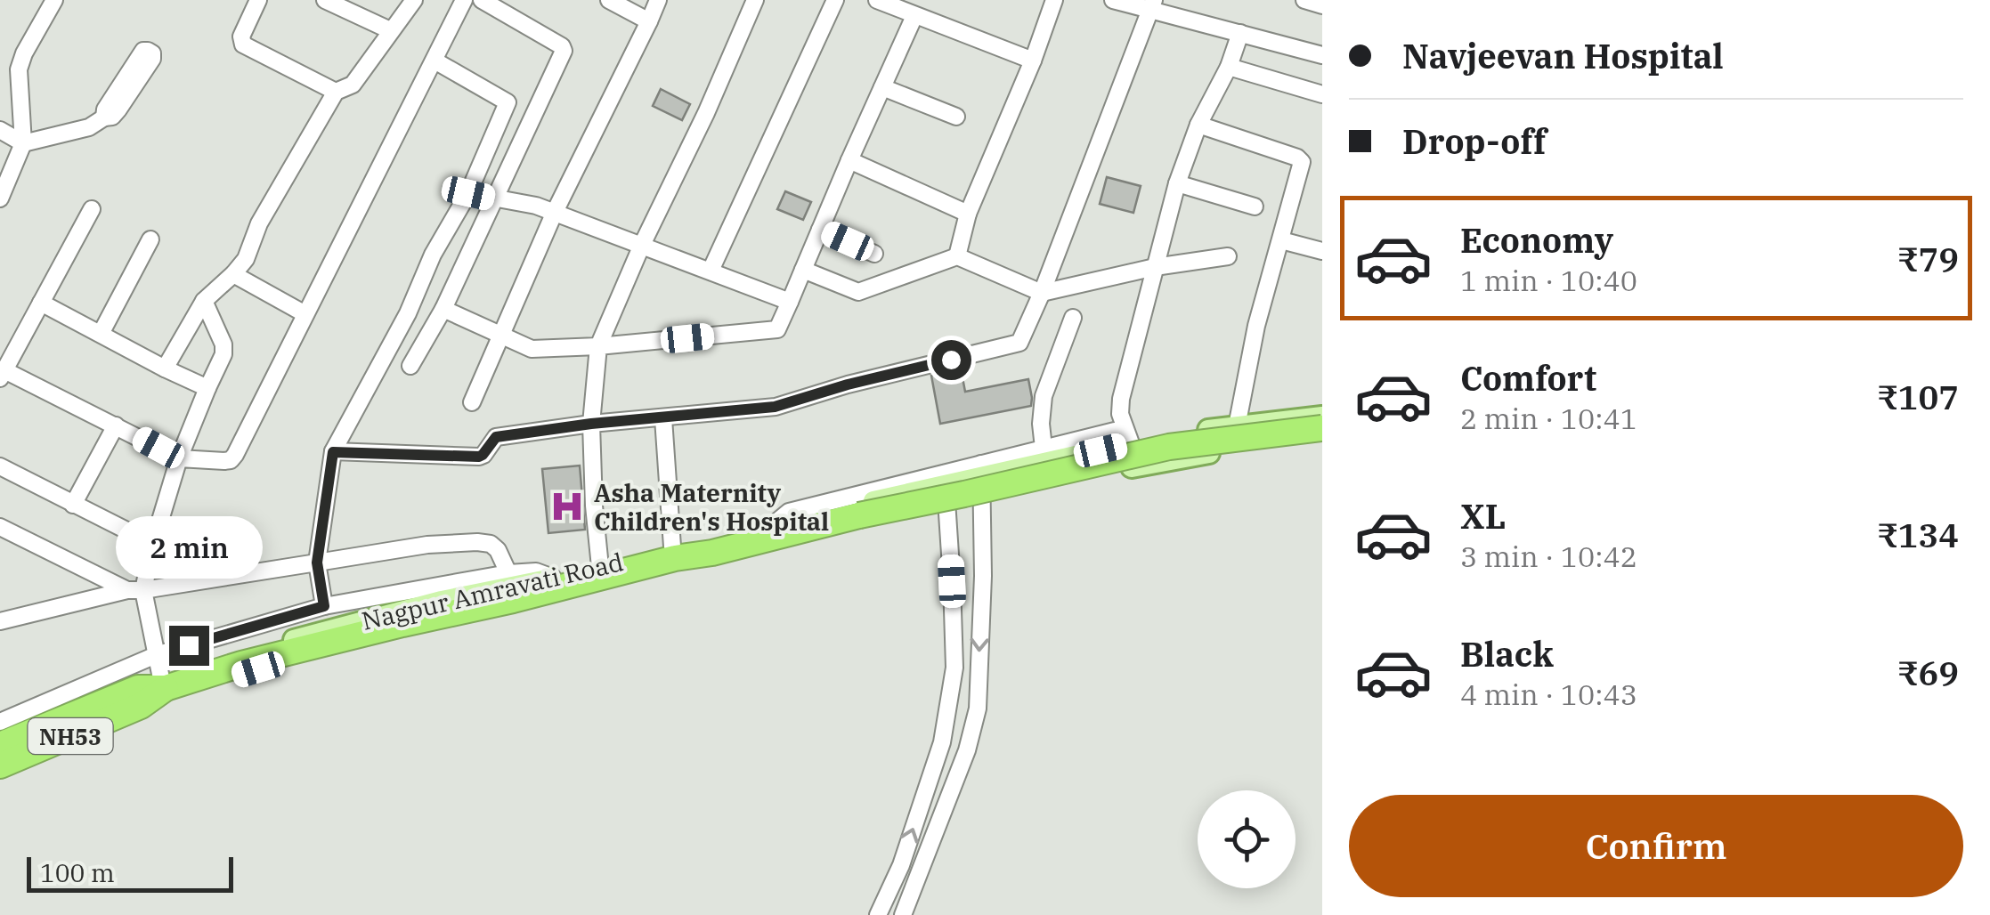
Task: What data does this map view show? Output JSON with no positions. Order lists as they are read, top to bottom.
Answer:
{
  "streets": {
    "highway": ["Nagpur Amravati Road", "NH53"]
  },
  "places": {
    "hospital": ["Asha Maternity Children's Hospital"]
  },
  "scale_bar": "100 m",
  "page": {
    "banner": ["Navjeevan Hospital", "Drop-off"],
    "list": [
      {
        "name": "Economy",
        "note": "1 min · 10:40",
        "value": "₹79"
      },
      {
        "name": "Comfort",
        "note": "2 min · 10:41",
        "value": "₹107"
      },
      {
        "name": "XL",
        "note": "3 min · 10:42",
        "value": "₹134"
      },
      {
        "name": "Black",
        "note": "4 min · 10:43",
        "value": "₹69"
      }
    ],
    "bubble": "2 min",
    "buttons": "Confirm",
    "scale": "100 m"
  }
}
